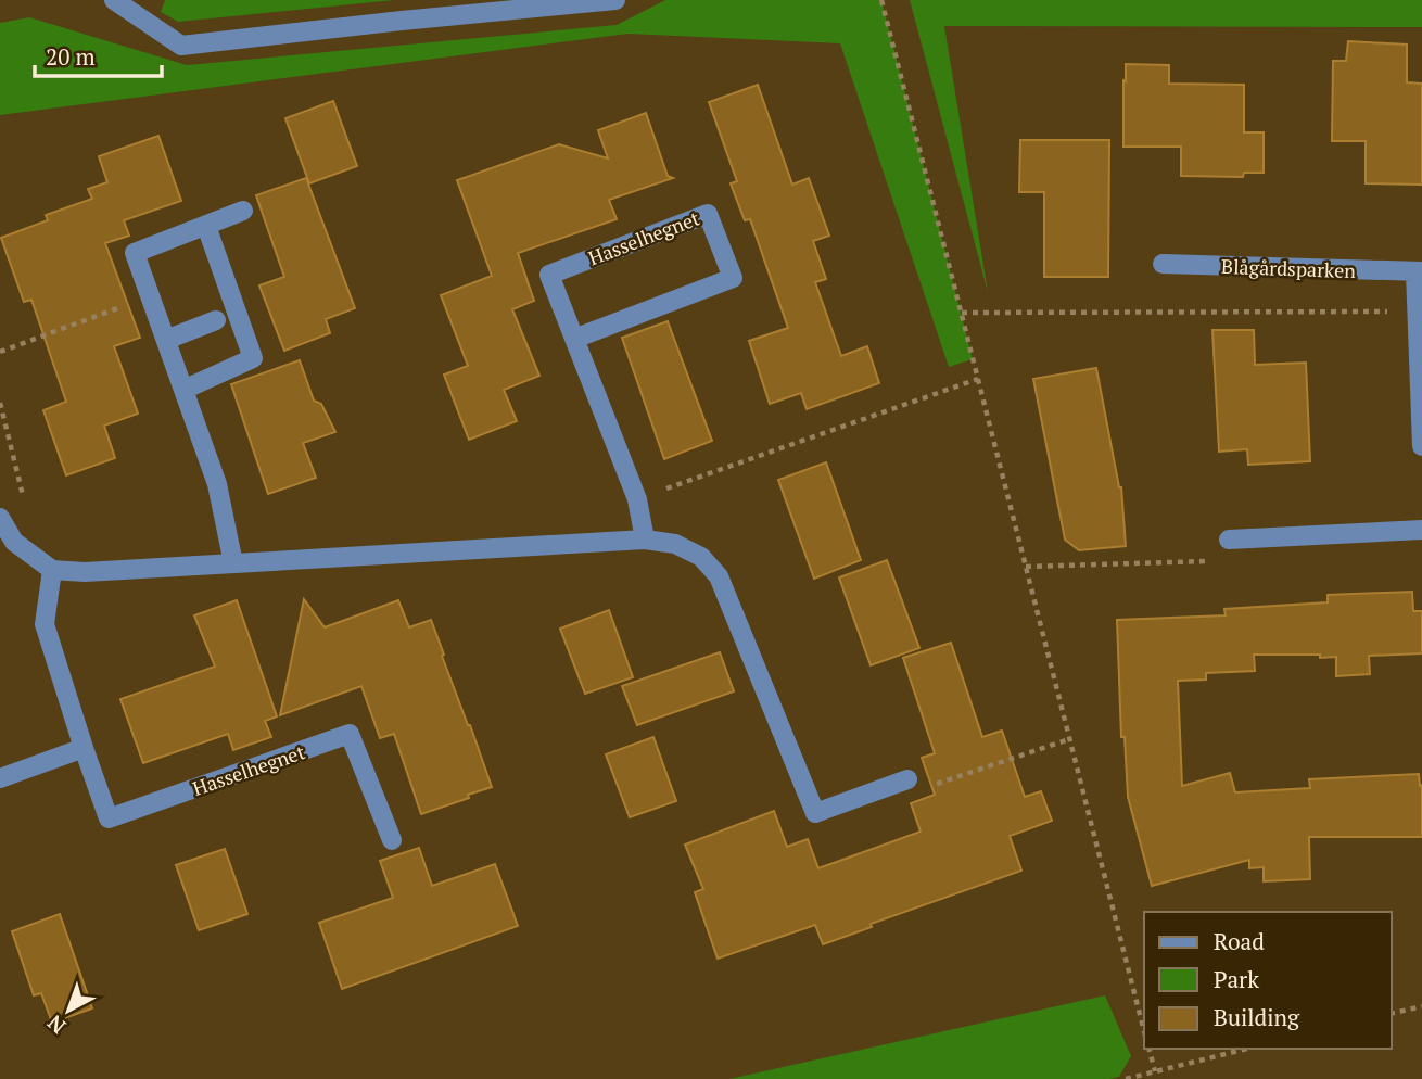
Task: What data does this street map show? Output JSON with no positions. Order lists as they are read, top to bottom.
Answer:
{
  "streets": {
    "street": ["Hasselhegnet", "Blågårdsparken"]
  },
  "legend": ["Road", "Park", "Building"],
  "scale_bar": "20 m",
  "north": "bottom left"
}
